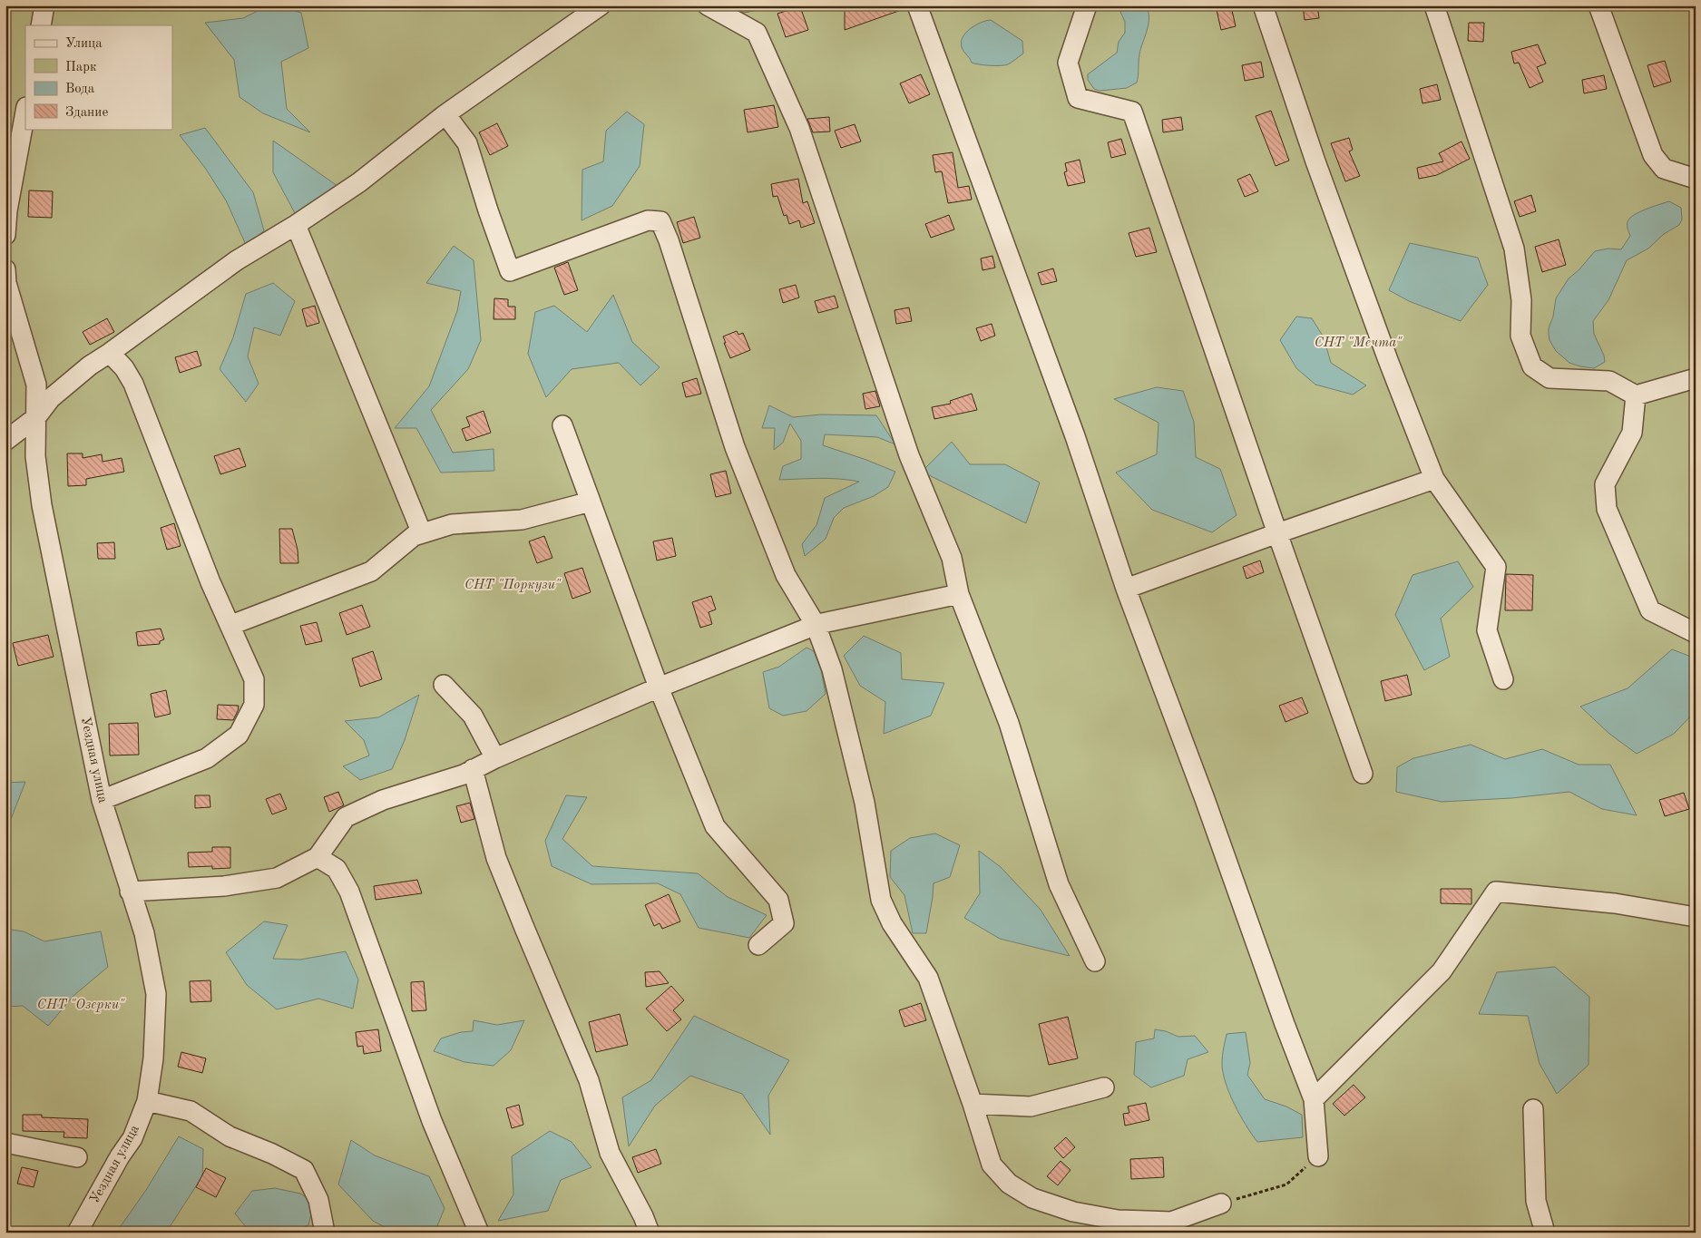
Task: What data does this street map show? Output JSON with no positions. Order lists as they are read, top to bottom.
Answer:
{
  "streets": {
    "street": ["Уездная улица"]
  },
  "parks": ["СНТ \"Мечта\"", "СНТ \"Поркузи\"", "СНТ \"Озерки\""],
  "legend": [
    "Улица",
    "Парк",
    "Вода",
    "Здание"
  ]
}
